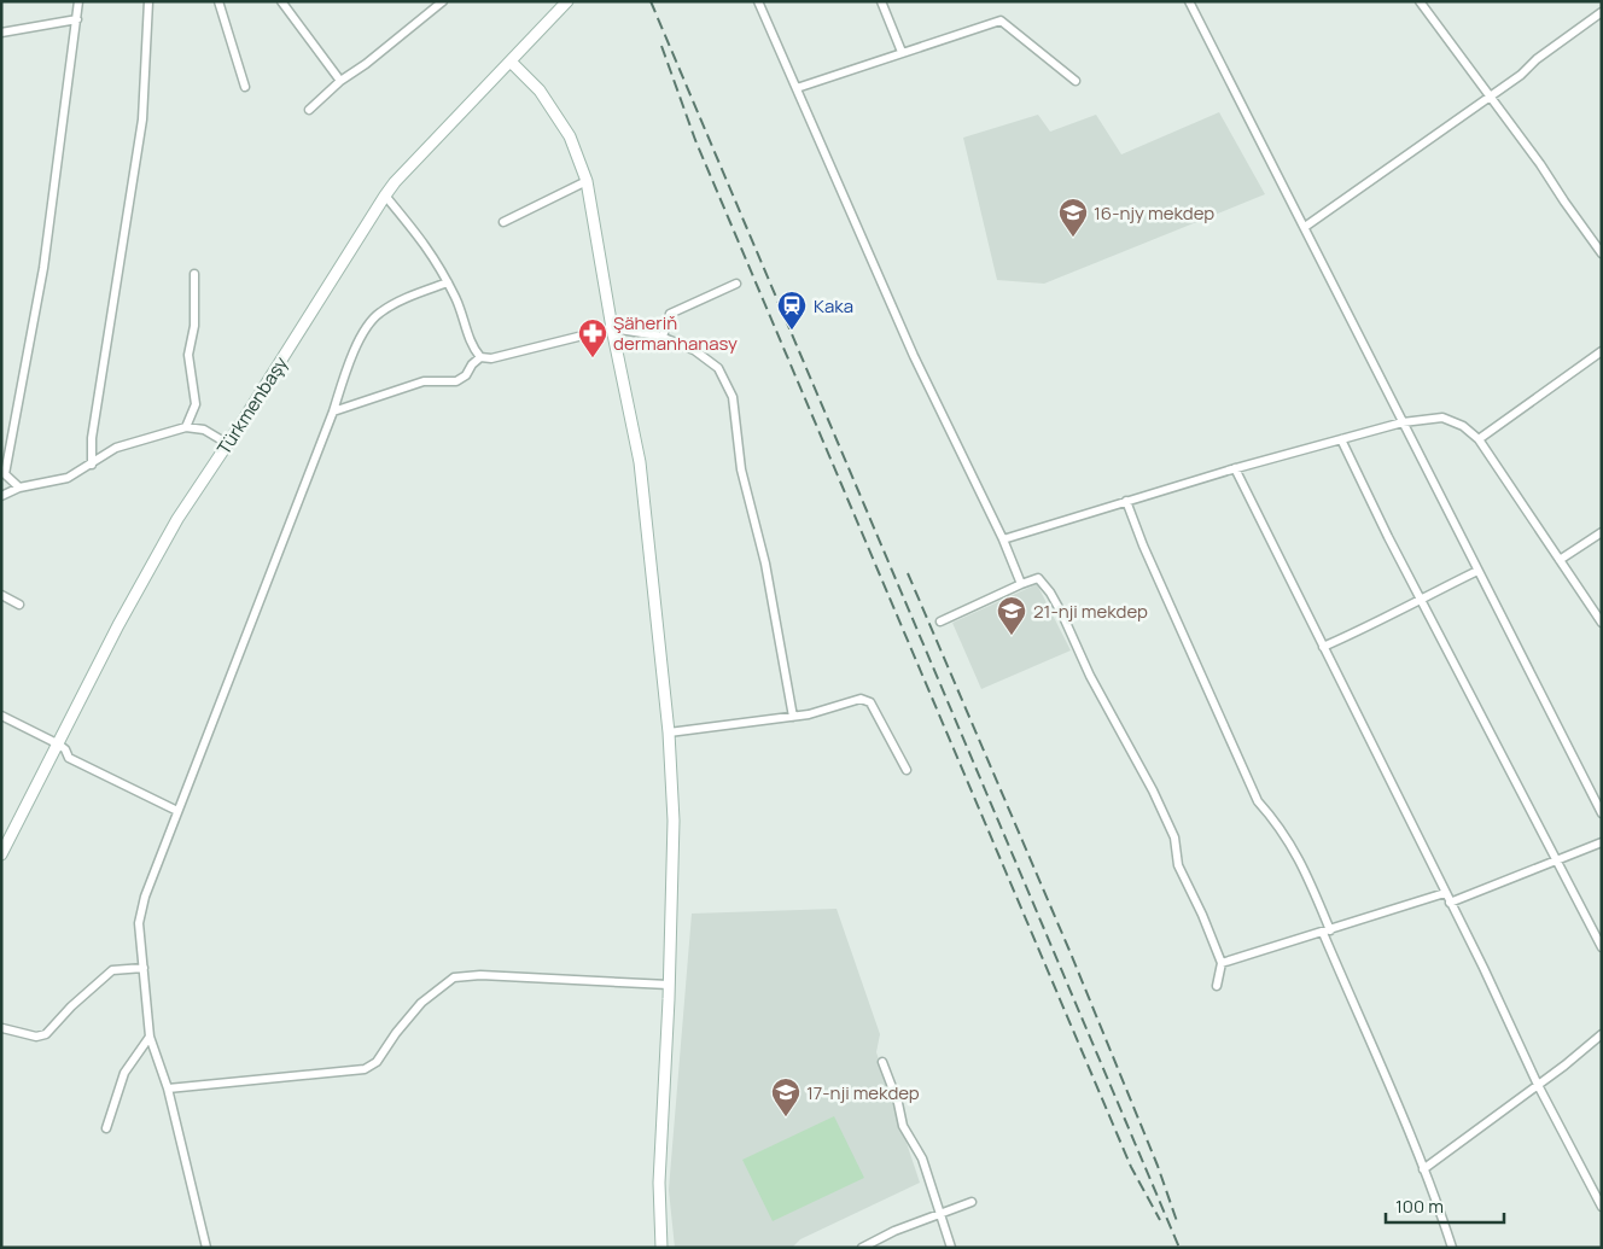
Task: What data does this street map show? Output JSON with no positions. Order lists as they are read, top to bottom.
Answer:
{
  "streets": {
    "street": ["Türkmenbaşy"]
  },
  "places": {
    "school or university": ["16-njy mekdep", "21-nji mekdep", "17-nji mekdep"],
    "station": ["Kaka"],
    "pharmacy": ["Şäheriň dermanhanasy"]
  },
  "scale_bar": "100 m"
}
